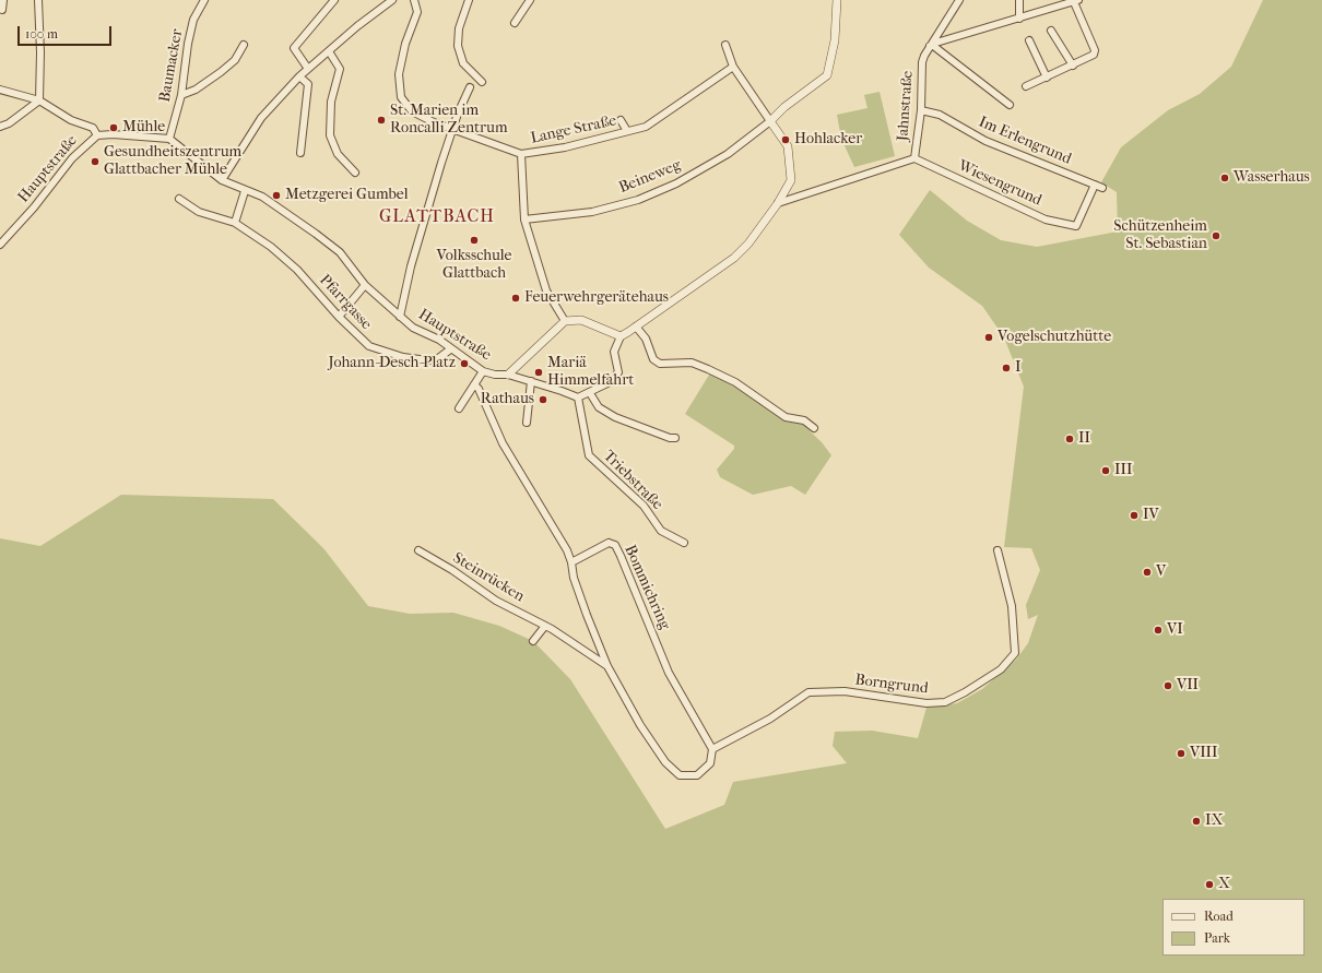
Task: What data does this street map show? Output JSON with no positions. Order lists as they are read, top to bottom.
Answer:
{
  "streets": {
    "street": [
      "Baumacker",
      "Jahnstraße",
      "Lange Straße",
      "Im Erlengrund",
      "Hauptstraße",
      "Beineweg",
      "Wiesengrund",
      "Pfarrgasse",
      "Triebstraße",
      "Steinrücken",
      "Bommichring",
      "Borngrund"
    ]
  },
  "crossings": [
    ["Baumacker", "Hauptstraße"],
    ["Jahnstraße", "Im Erlengrund"],
    ["Jahnstraße", "Wiesengrund"],
    ["Im Erlengrund", "Wiesengrund"],
    ["Hauptstraße", "Pfarrgasse"],
    ["Hauptstraße", "Triebstraße"],
    ["Bommichring", "Borngrund"]
  ],
  "districts": ["GLATTBACH"],
  "places": [
    "St. Marien im Roncalli Zentrum",
    "Mühle",
    "Hohlacker",
    "Gesundheitszentrum Glattbacher Mühle",
    "Wasserhaus",
    "Metzgerei Gumbel",
    "Schützenheim St. Sebastian",
    "Volksschule Glattbach",
    "Feuerwehrgerätehaus",
    "Vogelschutzhütte",
    "Johann-Desch-Platz",
    "I",
    "Mariä Himmelfahrt",
    "Rathaus",
    "II",
    "III",
    "IV",
    "V",
    "VI",
    "VII",
    "VIII",
    "IX",
    "X"
  ],
  "legend": ["Road", "Park"],
  "scale_bar": "100 m"
}
